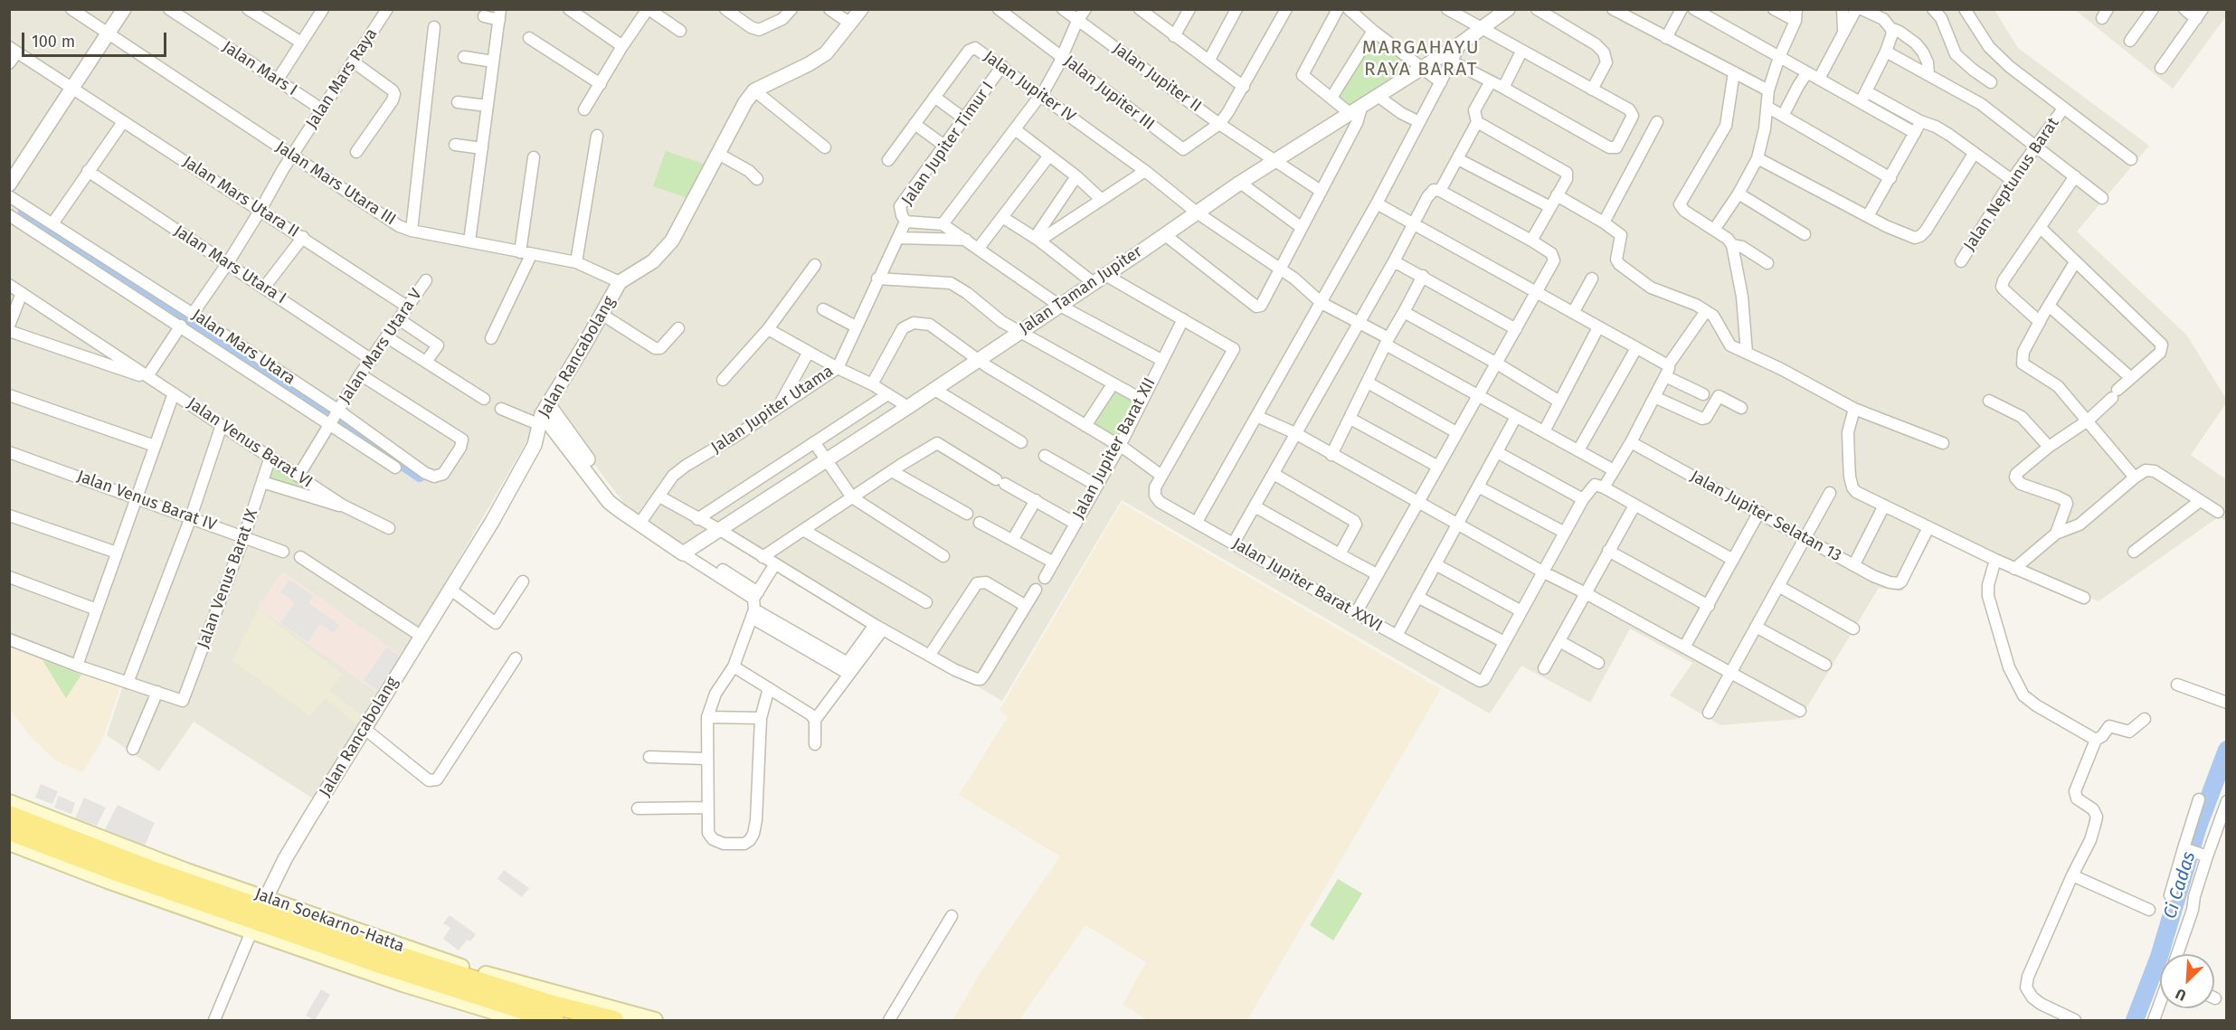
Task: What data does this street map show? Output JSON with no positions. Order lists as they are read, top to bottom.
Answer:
{
  "streets": {
    "highway": ["Jalan Soekarno-Hatta"],
    "street": [
      "Jalan Mars I",
      "Jalan Jupiter II",
      "Jalan Mars Raya",
      "Jalan Jupiter IV",
      "Jalan Jupiter III",
      "Jalan Jupiter Timur I",
      "Jalan Mars Utara III",
      "Jalan Neptunus Barat",
      "Jalan Mars Utara II",
      "Jalan Mars Utara I",
      "Jalan Taman Jupiter",
      "Jalan Mars Utara V",
      "Jalan Mars Utara",
      "Jalan Rancabolang",
      "Jalan Jupiter Utama",
      "Jalan Venus Barat VI",
      "Jalan Jupiter Barat XII",
      "Jalan Venus Barat IV",
      "Jalan Jupiter Selatan 13",
      "Jalan Venus Barat IX",
      "Jalan Jupiter Barat XXVI"
    ]
  },
  "crossings": [
    ["Jalan Mars I", "Jalan Mars Raya"],
    ["Jalan Jupiter II", "Jalan Jupiter III"],
    ["Jalan Jupiter II", "Jalan Taman Jupiter"],
    ["Jalan Mars Raya", "Jalan Mars Utara III"],
    ["Jalan Mars Raya", "Jalan Mars Utara II"],
    ["Jalan Mars Raya", "Jalan Mars Utara I"],
    ["Jalan Mars Raya", "Jalan Mars Utara"],
    ["Jalan Jupiter IV", "Jalan Jupiter Timur I"],
    ["Jalan Jupiter IV", "Jalan Taman Jupiter"],
    ["Jalan Jupiter Timur I", "Jalan Jupiter Utama"],
    ["Jalan Mars Utara III", "Jalan Rancabolang"],
    ["Jalan Mars Utara II", "Jalan Mars Utara V"],
    ["Jalan Mars Utara I", "Jalan Mars Utara V"],
    ["Jalan Mars Utara V", "Jalan Mars Utara"],
    ["Jalan Mars Utara V", "Jalan Venus Barat VI"],
    ["Jalan Rancabolang", "Jalan Soekarno-Hatta"],
    ["Jalan Venus Barat VI", "Jalan Venus Barat IX"],
    ["Jalan Venus Barat IV", "Jalan Venus Barat IX"]
  ],
  "districts": ["MARGAHAYU RAYA BARAT"],
  "water": ["Ci Cadas"],
  "scale_bar": "100 m",
  "north": "bottom left"
}
